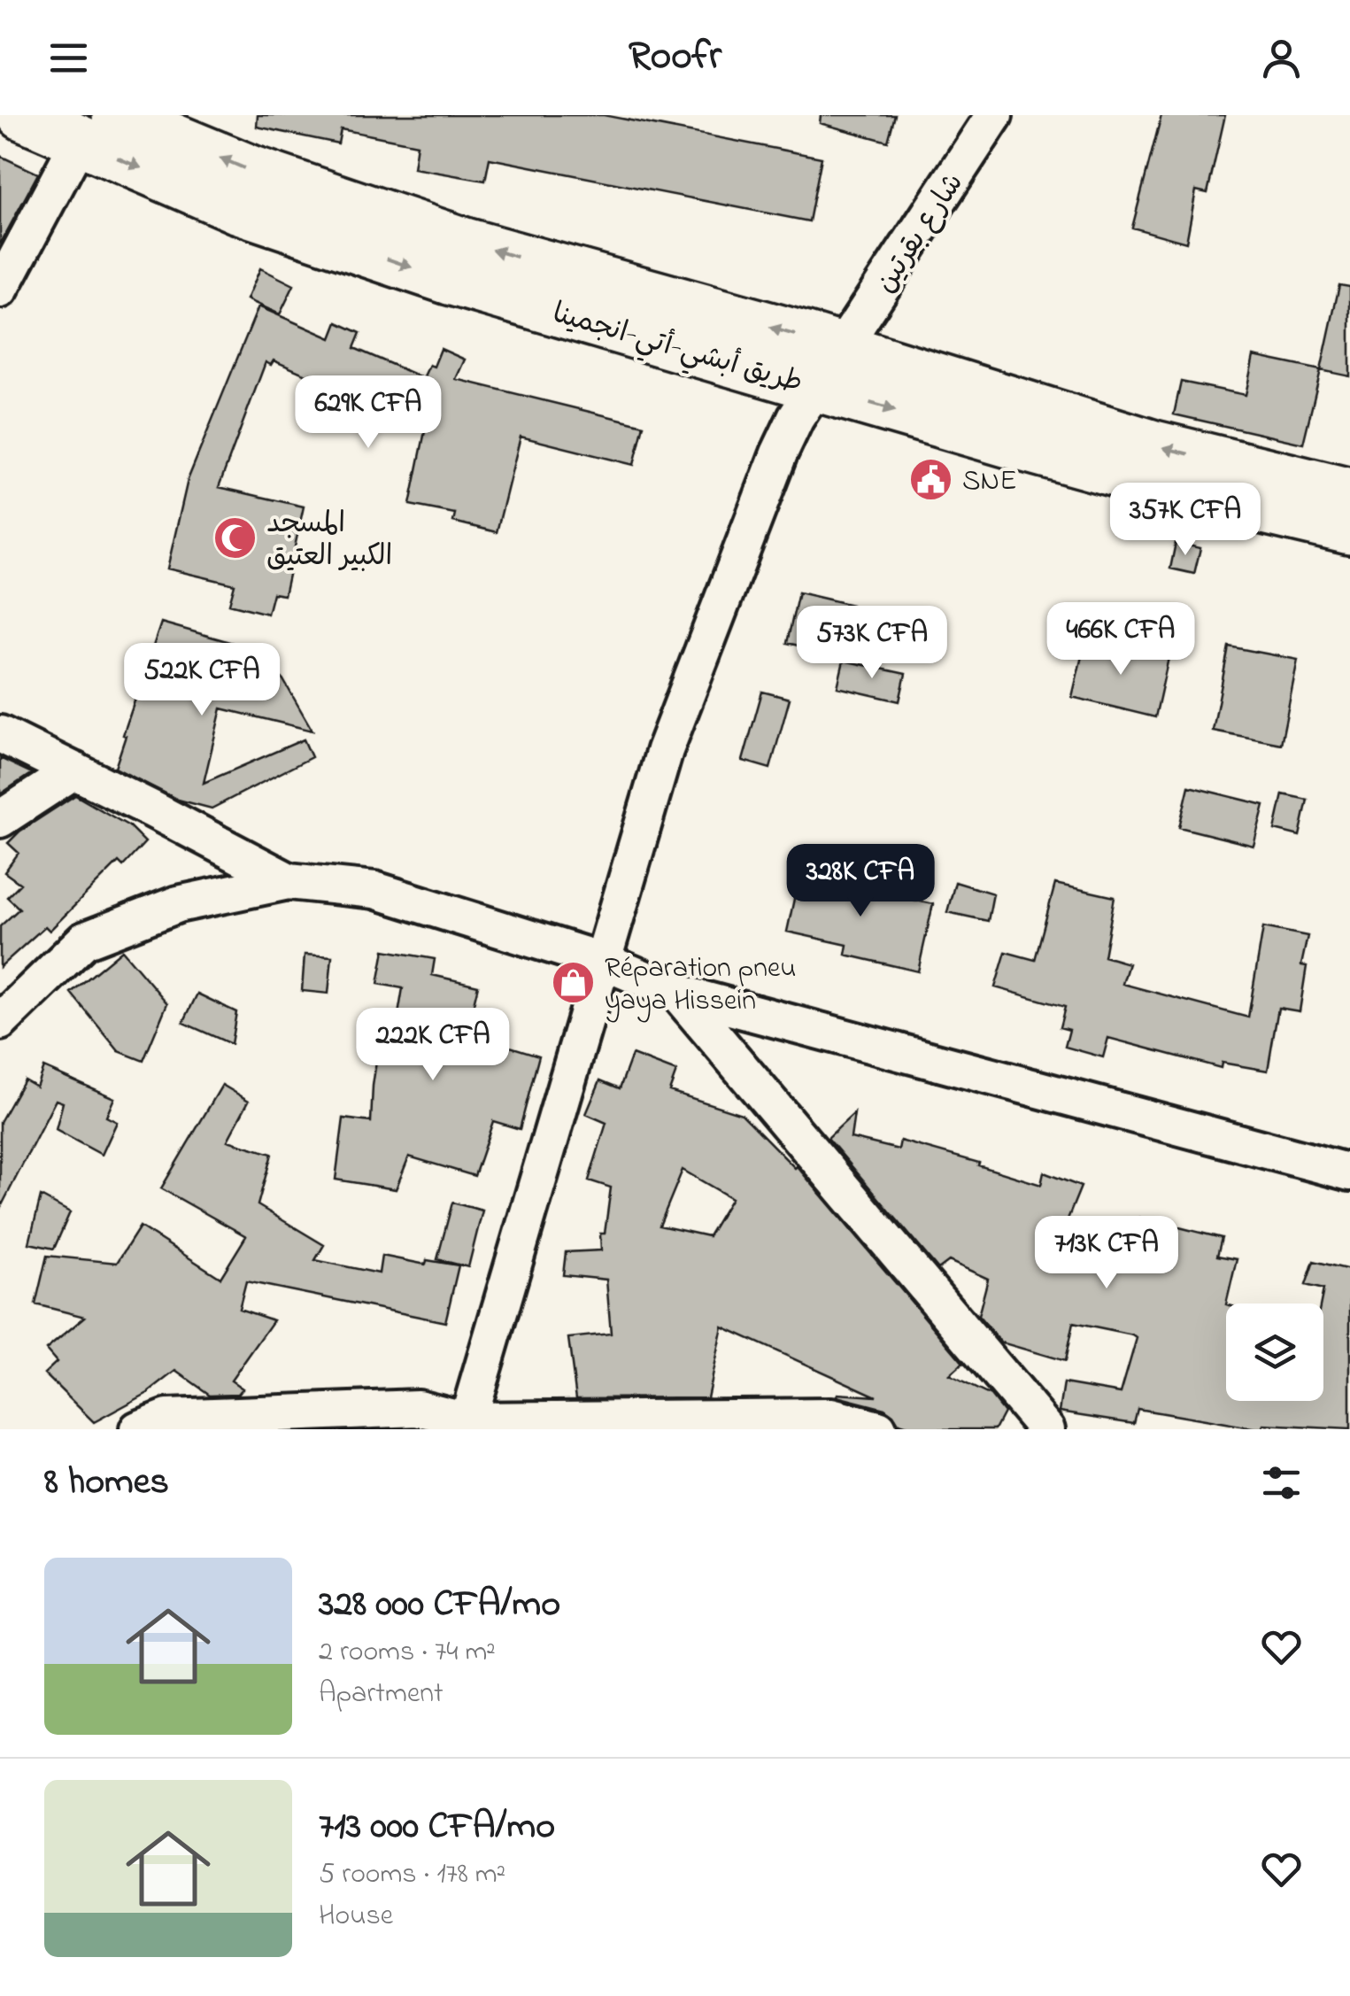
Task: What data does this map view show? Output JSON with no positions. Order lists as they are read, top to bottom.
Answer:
{
  "streets": {
    "highway": ["طريق أبشي-أتي-انجمينا"],
    "street": ["شارع بقرتين"]
  },
  "crossings": [
    ["شارع بقرتين", "طريق أبشي-أتي-انجمينا"]
  ],
  "places": {
    "public building": ["SNE"],
    "mosque": ["المسجد الكبير العتيق"],
    "shop": ["Réparation pneu yaya Hissein"]
  },
  "page": {
    "header": "Roofr",
    "price": [
      "629K CFA",
      "357K CFA",
      "466K CFA",
      "573K CFA",
      "522K CFA",
      "328K CFA",
      "222K CFA",
      "713K CFA"
    ],
    "heading": "8 homes",
    "list": [
      {
        "name": "328 000 CFA/mo",
        "note": "2 rooms · 74 m² · Apartment"
      },
      {
        "name": "713 000 CFA/mo",
        "note": "5 rooms · 178 m² · House"
      }
    ]
  }
}
